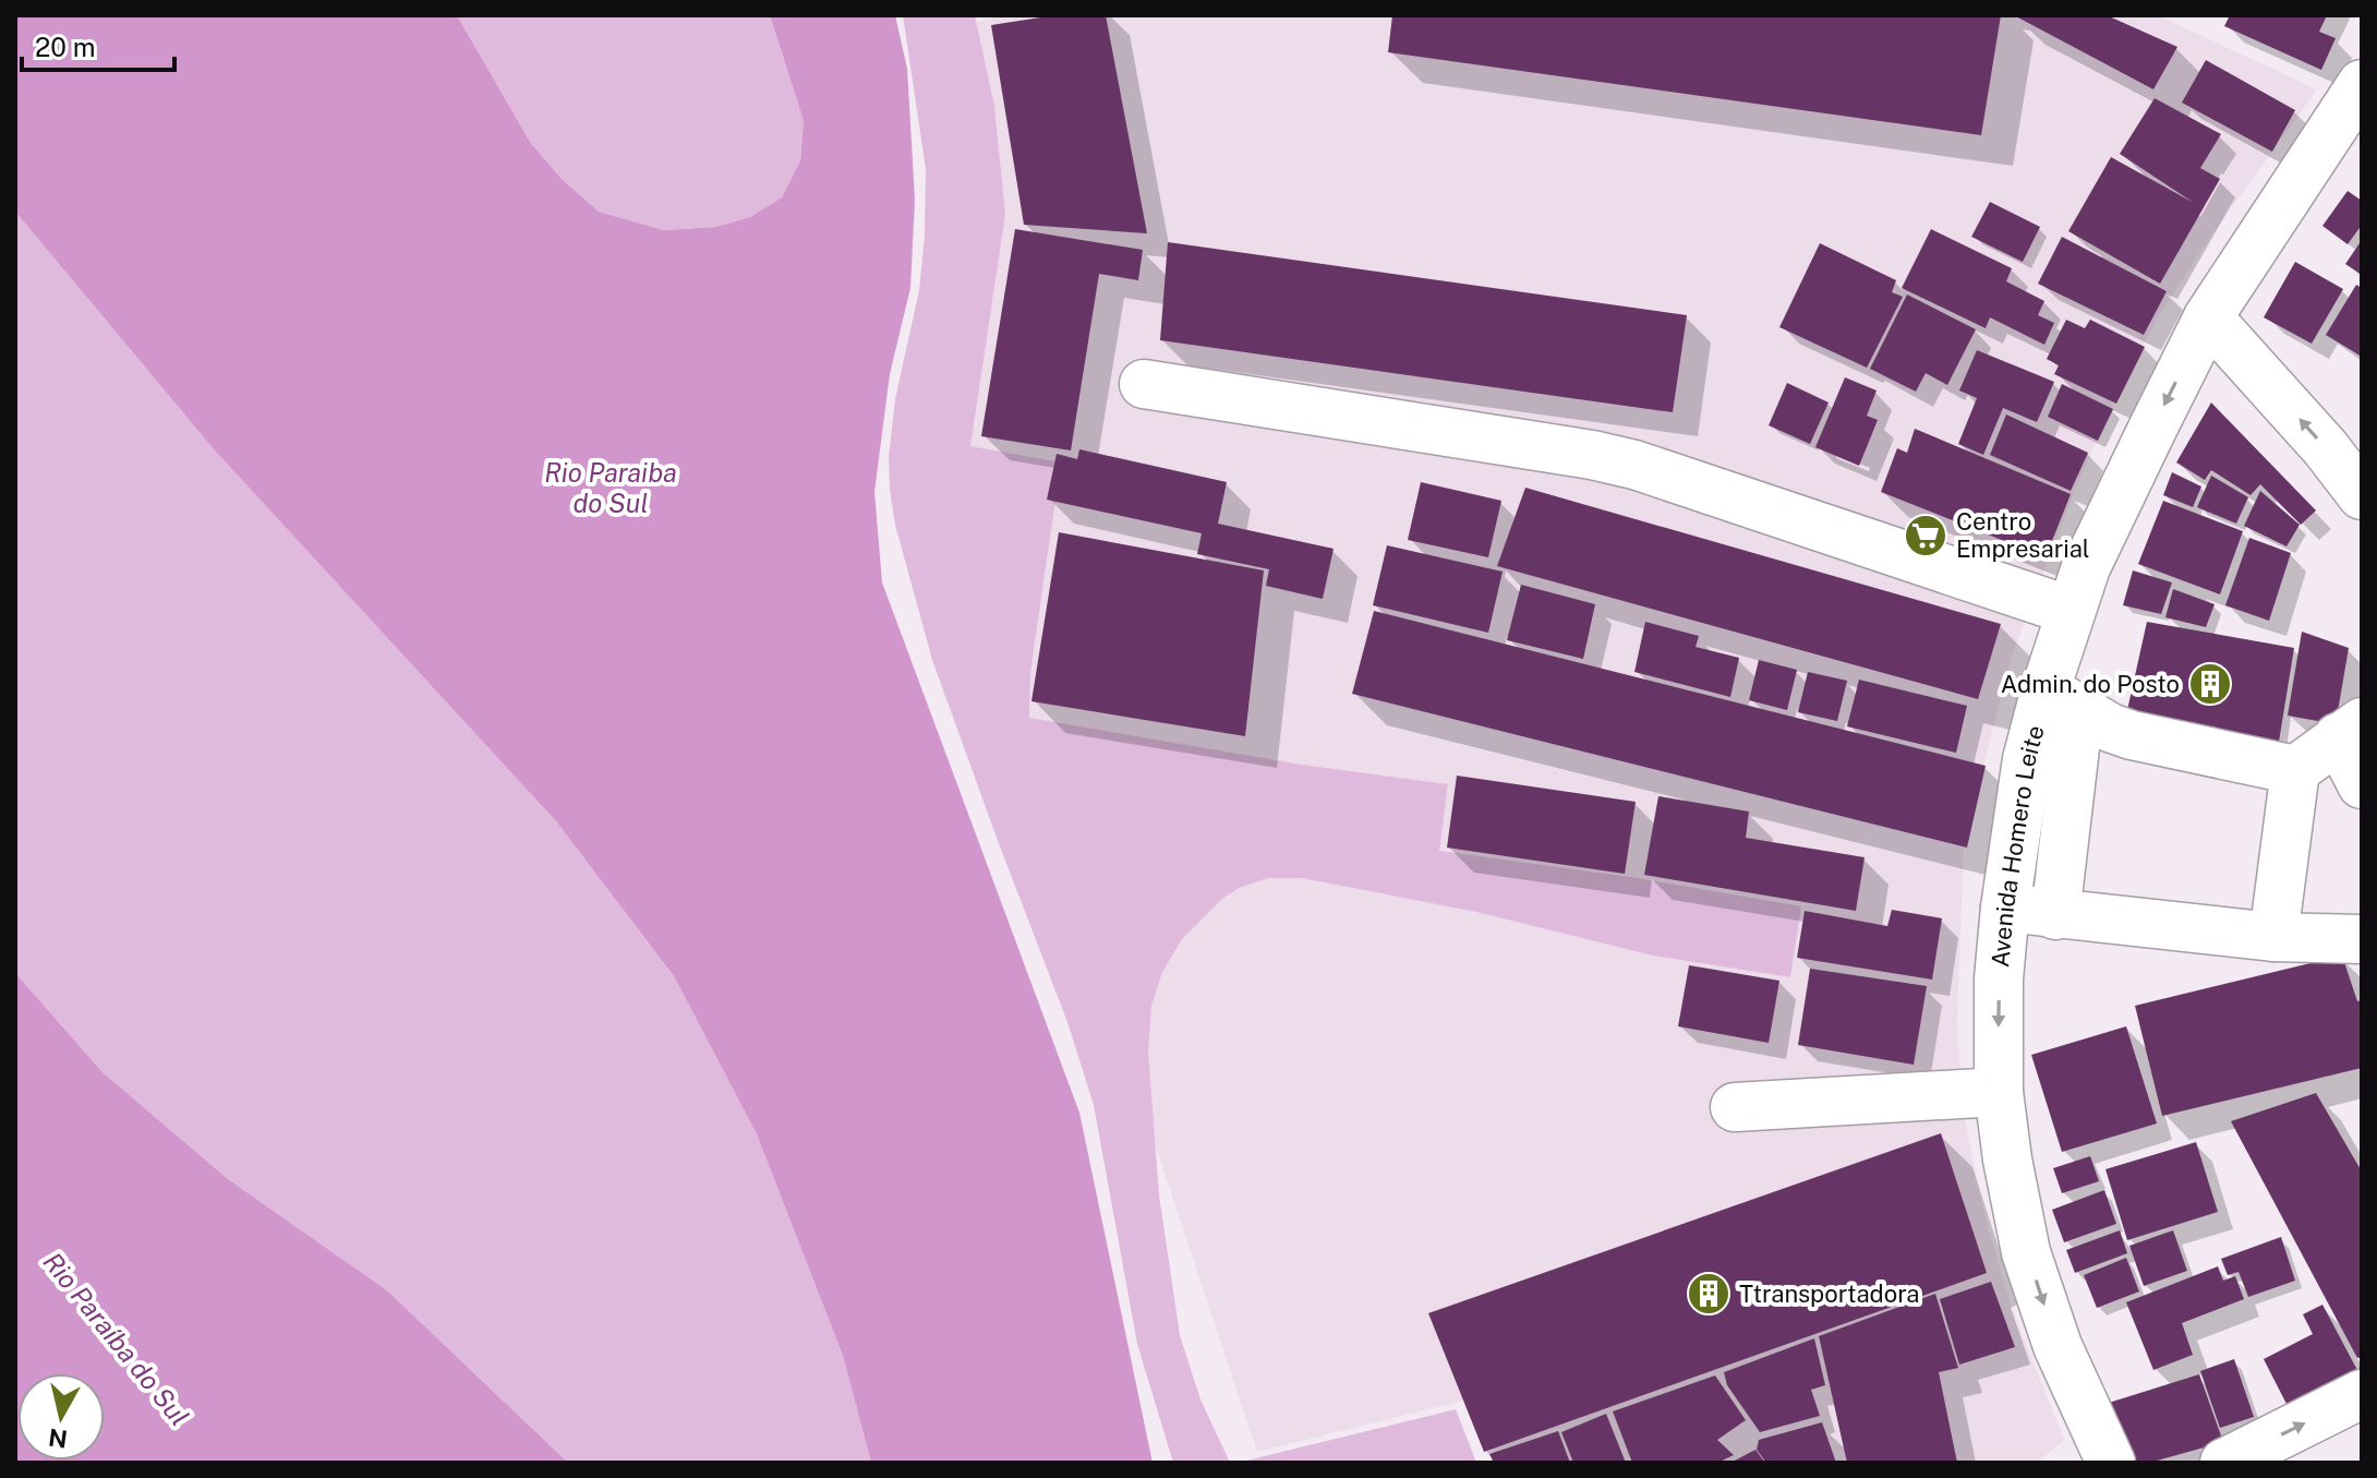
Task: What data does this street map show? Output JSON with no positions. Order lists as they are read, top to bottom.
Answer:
{
  "streets": {
    "street": ["Avenida Homero Leite"]
  },
  "one_way": ["Avenida Homero Leite"],
  "water": ["Rio Paraiba do Sul", "Rio Paraíba do Sul"],
  "places": {
    "supermarket": ["Centro Empresarial"],
    "building": ["Admin. do Posto", "Ttransportadora"]
  },
  "scale_bar": "20 m",
  "north": "bottom"
}
